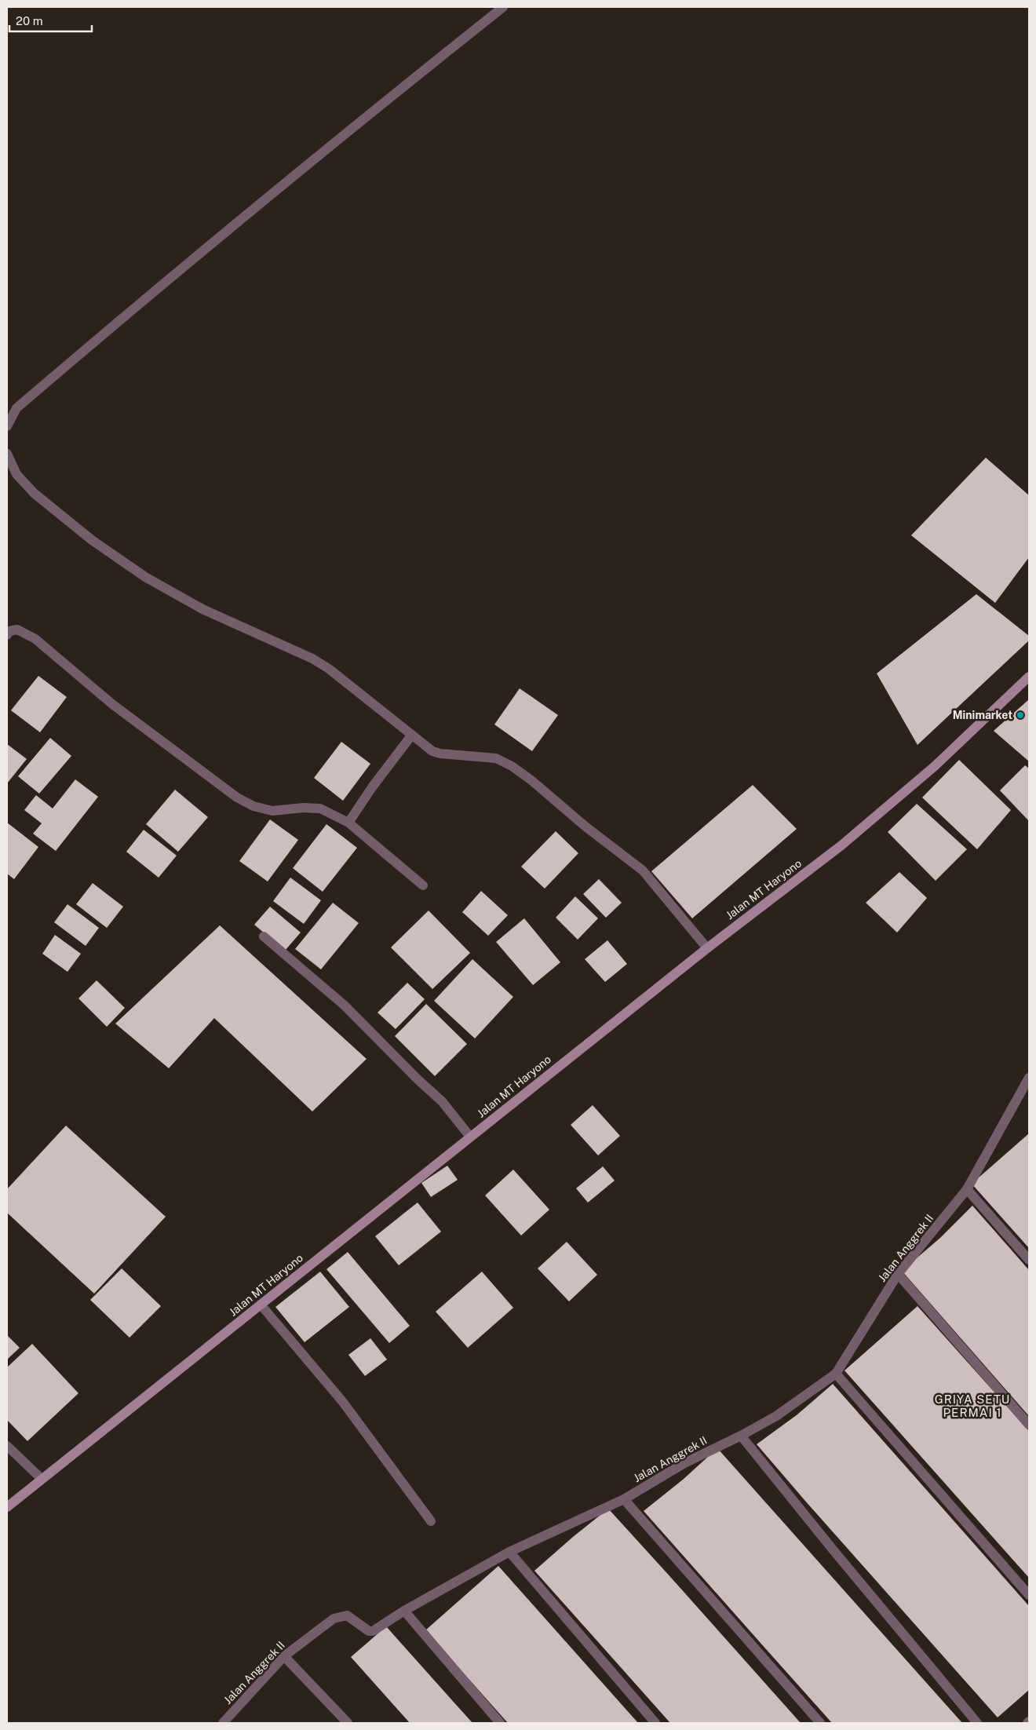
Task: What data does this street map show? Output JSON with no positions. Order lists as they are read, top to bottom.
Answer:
{
  "streets": {
    "main road": ["Jalan MT Haryono"],
    "street": ["Jalan Anggrek II"]
  },
  "districts": ["GRIYA SETU PERMAI 1"],
  "places": ["Minimarket"],
  "scale_bar": "20 m"
}
